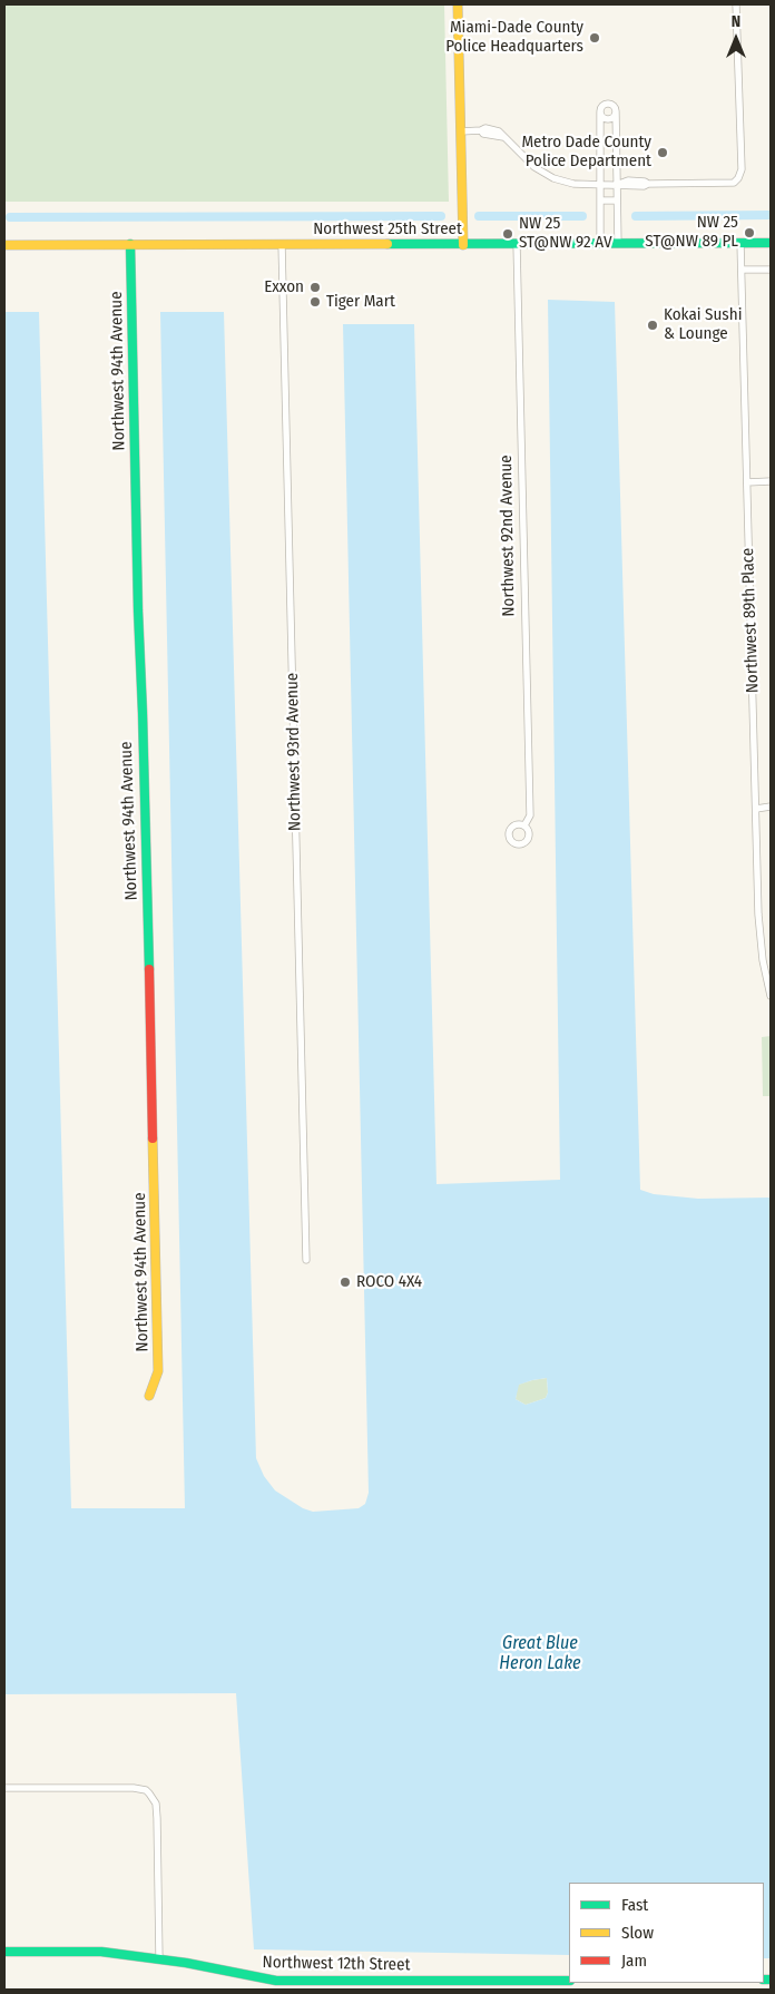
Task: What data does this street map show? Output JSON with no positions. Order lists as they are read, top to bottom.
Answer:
{
  "streets": {
    "street": [
      "Northwest 25th Street",
      "Northwest 94th Avenue",
      "Northwest 92nd Avenue",
      "Northwest 89th Place",
      "Northwest 93rd Avenue",
      "Northwest 12th Street"
    ]
  },
  "crossings": [
    ["Northwest 25th Street", "Northwest 94th Avenue"],
    ["Northwest 25th Street", "Northwest 92nd Avenue"],
    ["Northwest 25th Street", "Northwest 89th Place"],
    ["Northwest 25th Street", "Northwest 93rd Avenue"]
  ],
  "water": ["Great Blue Heron Lake"],
  "places": [
    "Miami-Dade County Police Headquarters",
    "Metro Dade County Police Department",
    "NW 25 ST@NW 89 PL",
    "NW 25 ST@NW 92 AV",
    "Exxon",
    "Tiger Mart",
    "Kokai Sushi & Lounge",
    "ROCO 4X4"
  ],
  "legend": ["Fast", "Slow", "Jam"],
  "north": "top"
}
